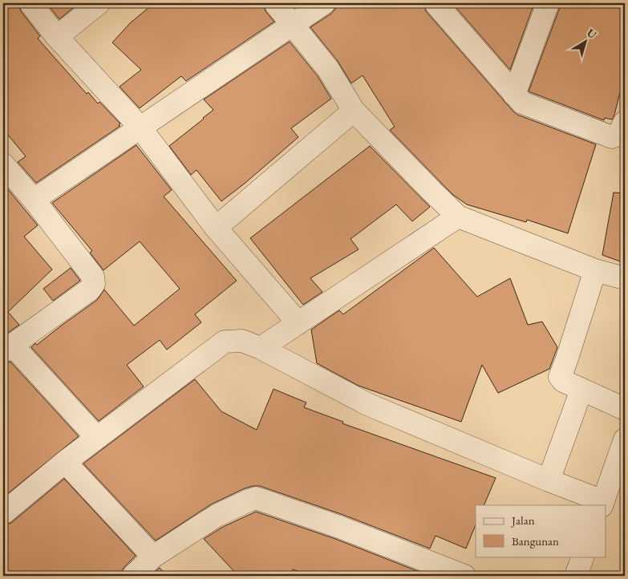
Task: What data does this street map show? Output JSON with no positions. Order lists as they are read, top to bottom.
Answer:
{
  "legend": ["Jalan", "Bangunan"],
  "north": "top right"
}
